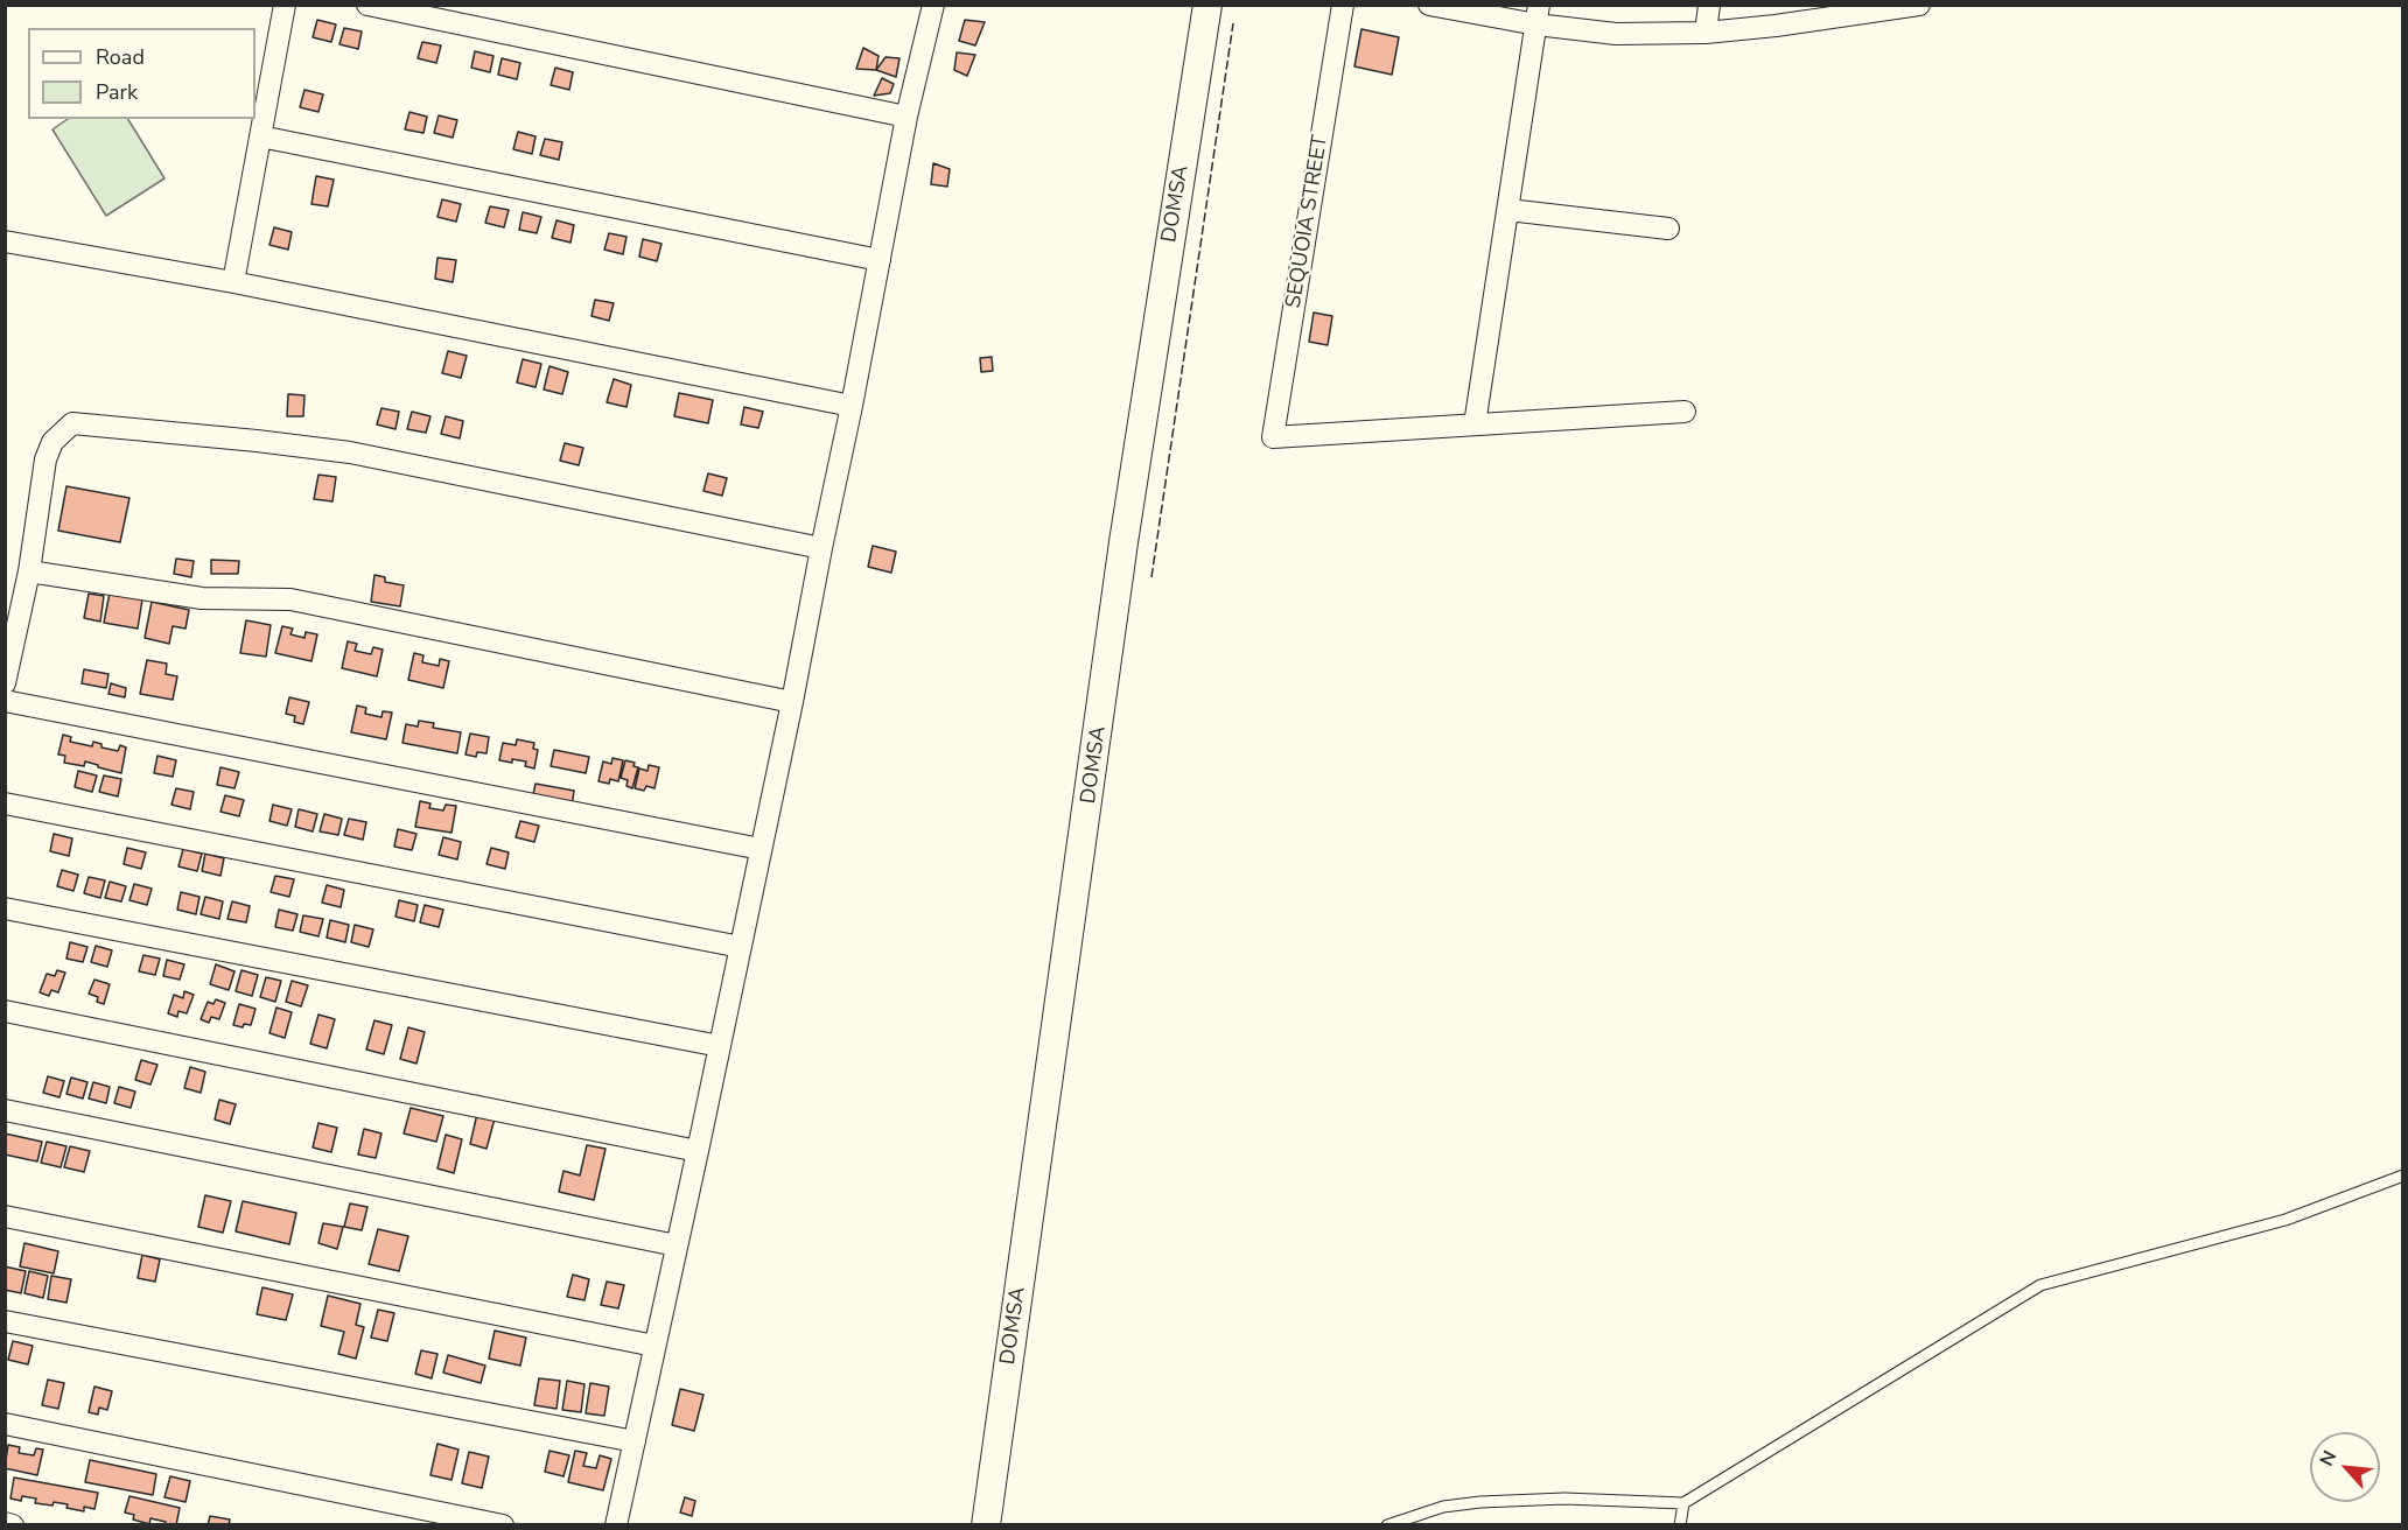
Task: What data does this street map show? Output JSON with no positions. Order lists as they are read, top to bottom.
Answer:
{
  "streets": {
    "main road": ["DOMSA"],
    "street": ["SEQUOIA STREET"]
  },
  "legend": ["Road", "Park"],
  "north": "top left"
}
